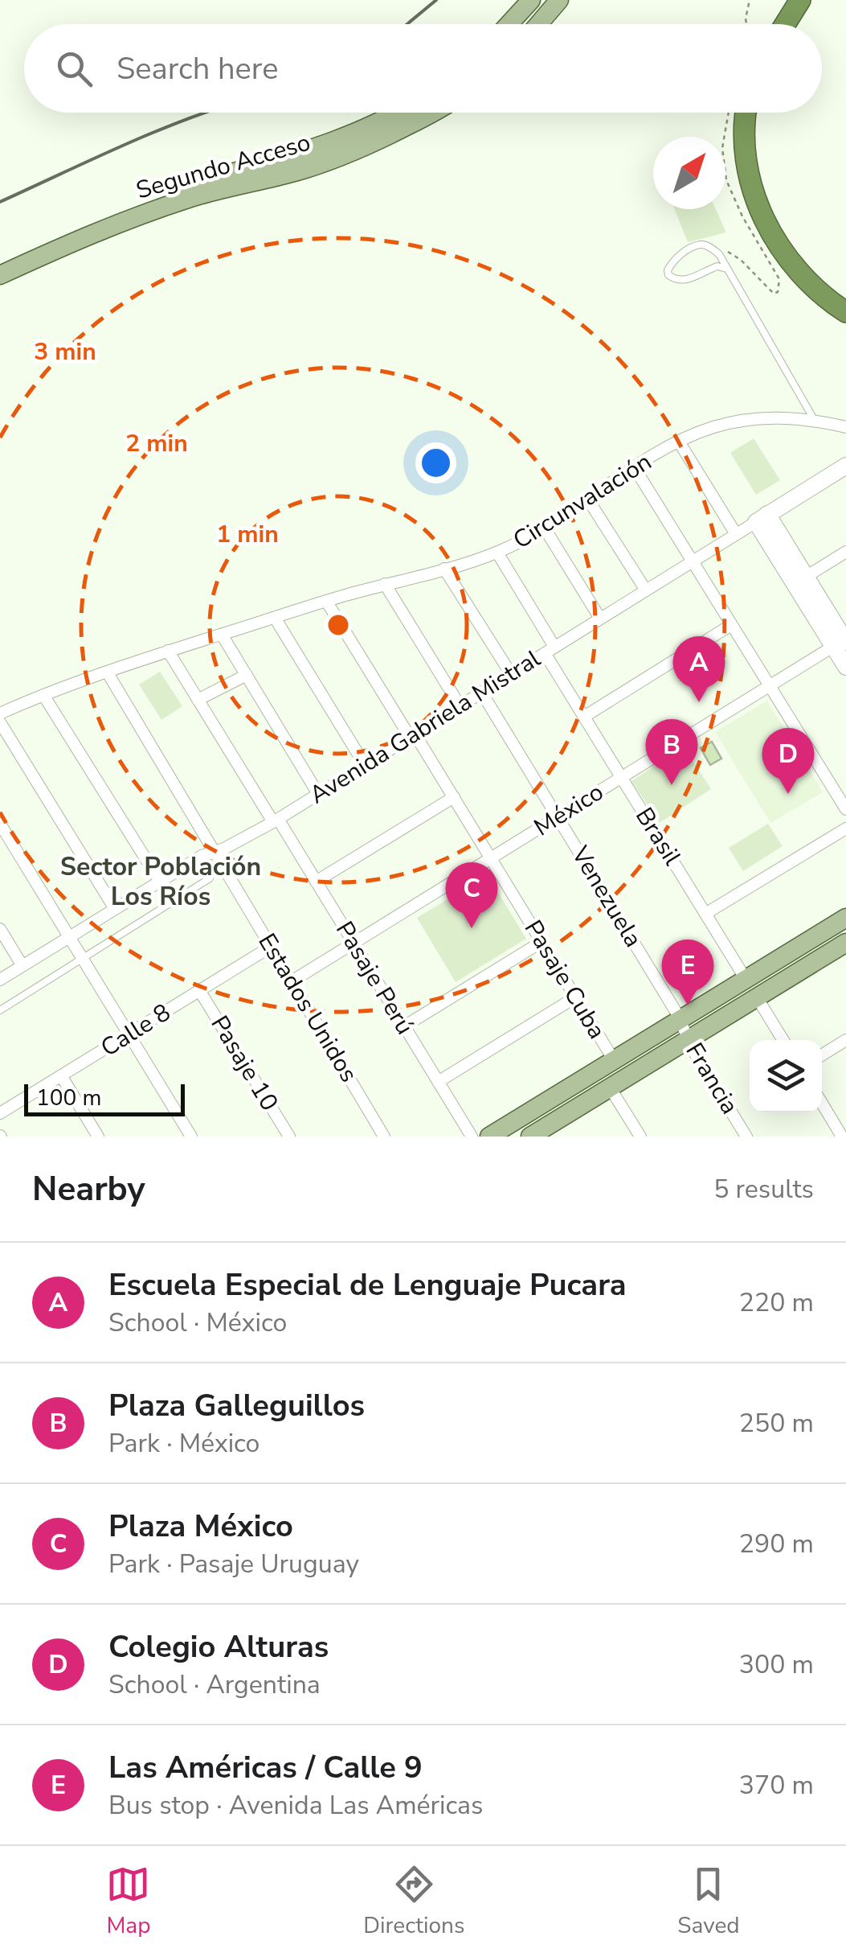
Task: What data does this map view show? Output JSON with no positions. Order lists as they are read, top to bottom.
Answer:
{
  "streets": {
    "main road": ["Segundo Acceso"],
    "street": [
      "Circunvalación",
      "Avenida Gabriela Mistral",
      "México",
      "Brasil",
      "Venezuela",
      "Pasaje Perú",
      "Pasaje Cuba",
      "Estados Unidos",
      "Calle 8",
      "Pasaje 10",
      "Francia"
    ]
  },
  "crossings": [
    ["Circunvalación", "Brasil"],
    ["Circunvalación", "Pasaje Perú"],
    ["Circunvalación", "Pasaje Cuba"],
    ["Circunvalación", "Estados Unidos"],
    ["Avenida Gabriela Mistral", "Brasil"],
    ["Avenida Gabriela Mistral", "Venezuela"],
    ["Avenida Gabriela Mistral", "Pasaje Perú"],
    ["Avenida Gabriela Mistral", "Pasaje Cuba"],
    ["Avenida Gabriela Mistral", "Estados Unidos"],
    ["México", "Brasil"],
    ["México", "Venezuela"],
    ["México", "Pasaje Perú"],
    ["México", "Pasaje Cuba"],
    ["México", "Estados Unidos"],
    ["Venezuela", "Francia"],
    ["Estados Unidos", "Calle 8"],
    ["Calle 8", "Pasaje 10"]
  ],
  "districts": ["Sector Población Los Ríos"],
  "scale_bar": "100 m",
  "north": "top right",
  "page": {
    "search": "Search here",
    "pins": [
      "A",
      "B",
      "D",
      "C",
      "E"
    ],
    "scale": "100 m",
    "heading": ["Nearby", "5 results"],
    "list": [
      {
        "mark": "A",
        "name": "Escuela Especial de Lenguaje Pucara",
        "note": "School · México",
        "value": "220 m"
      },
      {
        "mark": "B",
        "name": "Plaza Galleguillos",
        "note": "Park · México",
        "value": "250 m"
      },
      {
        "mark": "C",
        "name": "Plaza México",
        "note": "Park · Pasaje Uruguay",
        "value": "290 m"
      },
      {
        "mark": "D",
        "name": "Colegio Alturas",
        "note": "School · Argentina",
        "value": "300 m"
      },
      {
        "mark": "E",
        "name": "Las Américas / Calle 9",
        "note": "Bus stop · Avenida Las Américas",
        "value": "370 m"
      }
    ],
    "nav": ["Map", "Directions", "Saved"]
  },
  "rings": ["3 min", "2 min", "1 min"]
}
